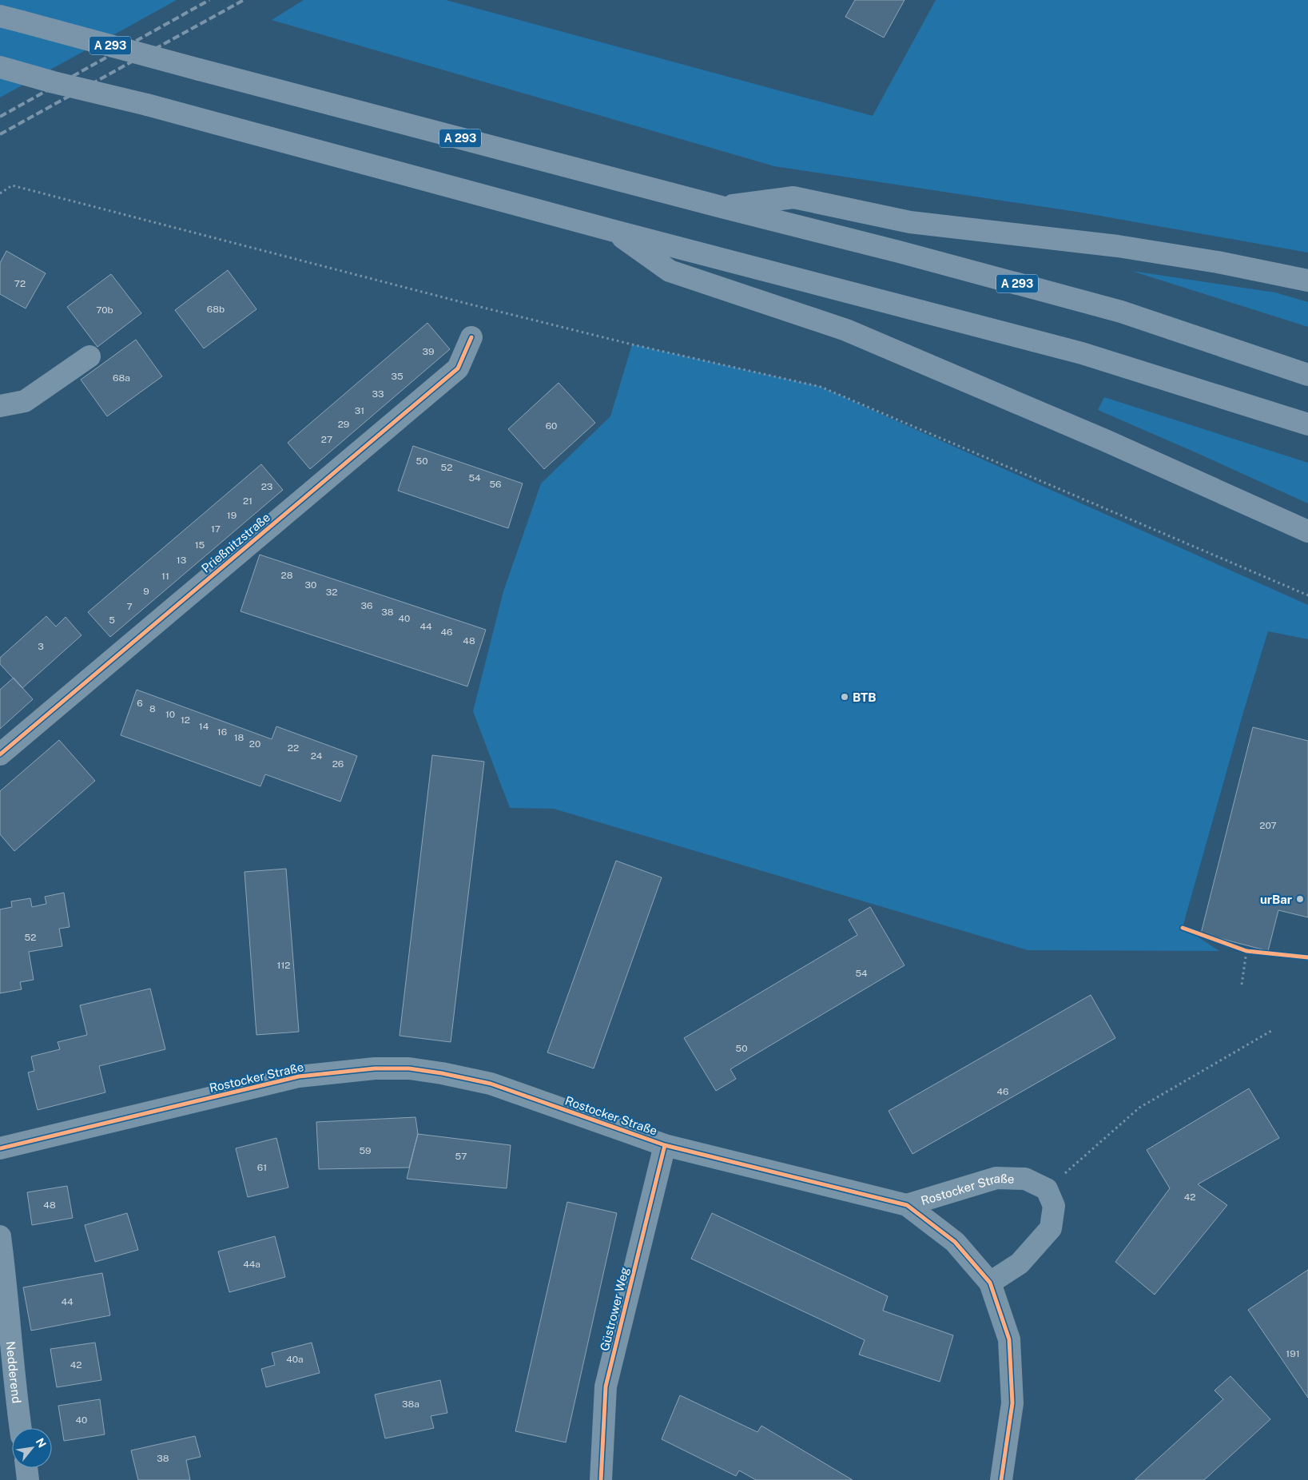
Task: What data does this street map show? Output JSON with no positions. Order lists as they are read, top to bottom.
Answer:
{
  "streets": {
    "highway": ["A 293"],
    "street": [
      "Prießnitzstraße",
      "Rostocker Straße",
      "Güstrower Weg",
      "Nedderend"
    ]
  },
  "crossings": [
    ["Rostocker Straße", "Güstrower Weg"]
  ],
  "places": ["BTB", "urBar"],
  "house_numbers": [
    "72",
    "68b",
    "70b",
    "39",
    "35",
    "68a",
    "33",
    "31",
    "29",
    "60",
    "27",
    "50",
    "52",
    "54",
    "56",
    "23",
    "21",
    "19",
    "17",
    "15",
    "13",
    "28",
    "11",
    "30",
    "9",
    "32",
    "36",
    "7",
    "38",
    "40",
    "5",
    "44",
    "46",
    "48",
    "3",
    "6",
    "8",
    "10",
    "12",
    "14",
    "16",
    "18",
    "20",
    "22",
    "24",
    "26",
    "207",
    "52",
    "112",
    "54",
    "50",
    "46",
    "59",
    "57",
    "61",
    "42",
    "48",
    "44a",
    "44",
    "191",
    "40a",
    "42",
    "38a",
    "40",
    "38"
  ],
  "north": "top right"
}
